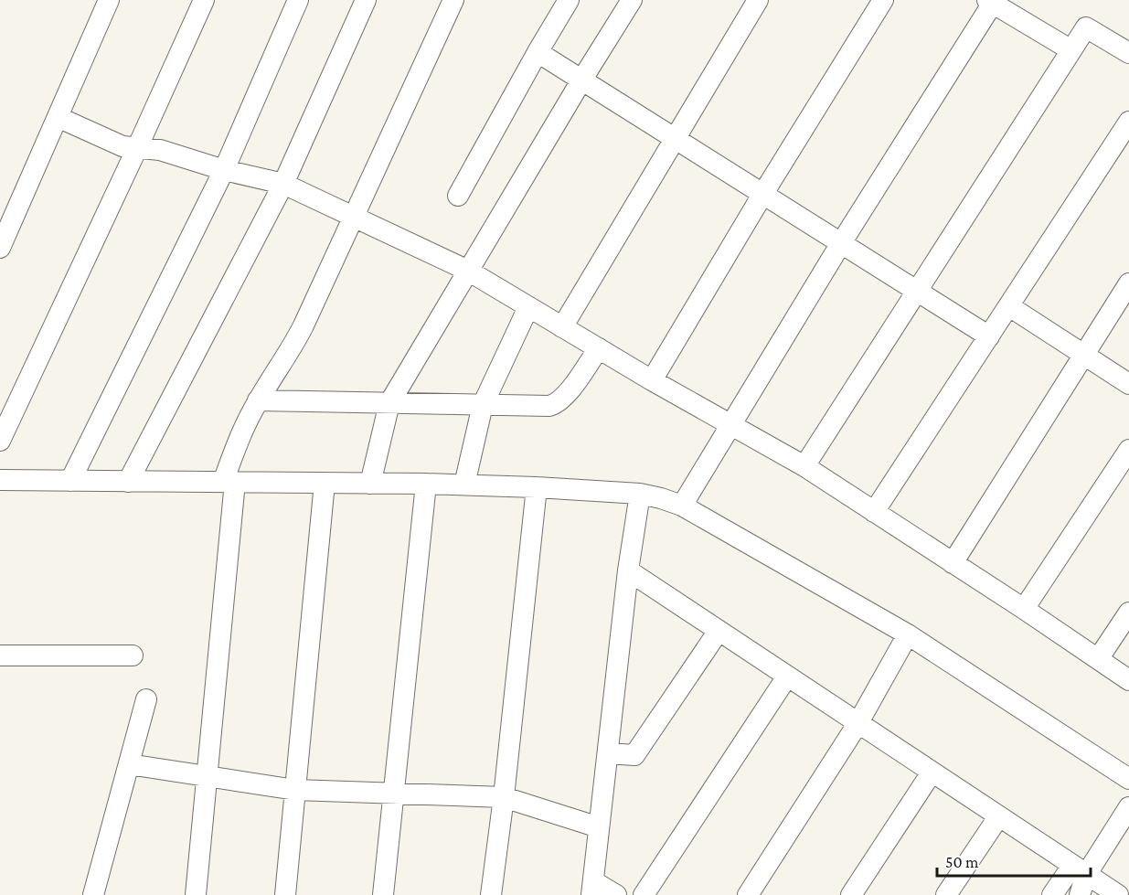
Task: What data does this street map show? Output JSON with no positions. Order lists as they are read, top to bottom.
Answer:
{
  "scale_bar": "50 m"
}
